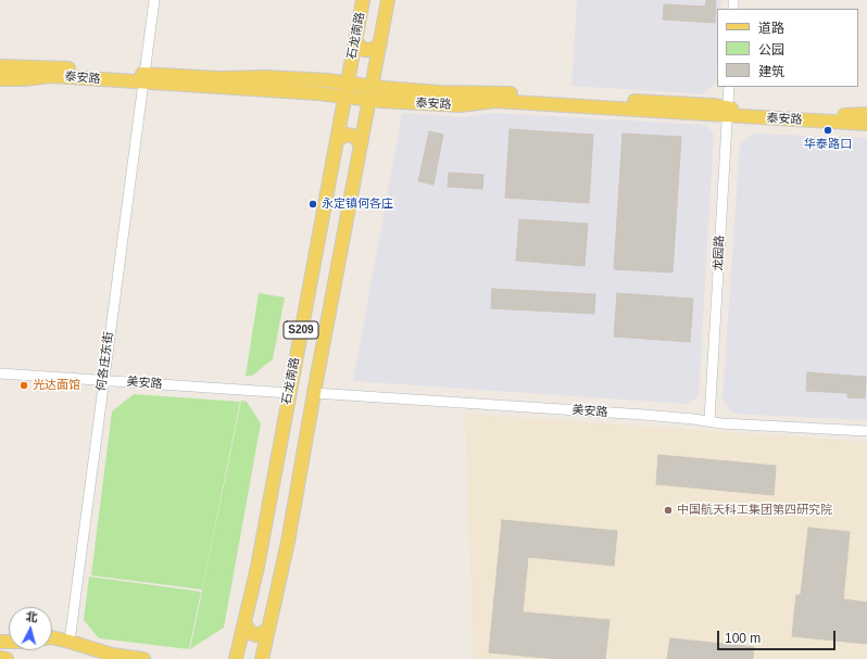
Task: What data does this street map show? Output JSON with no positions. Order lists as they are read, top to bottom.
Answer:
{
  "streets": {
    "main road": ["石龙南路", "泰安路", "S209"],
    "street": ["龙园路", "何各庄东街", "美安路"]
  },
  "crossings": [
    ["石龙南路", "泰安路"],
    ["石龙南路", "美安路"],
    ["泰安路", "龙园路"],
    ["泰安路", "何各庄东街"],
    ["龙园路", "美安路"],
    ["何各庄东街", "美安路"]
  ],
  "places": [
    "华泰路口",
    "永定镇何各庄",
    "光达面馆",
    "中国航天科工集团第四研究院"
  ],
  "legend": ["道路", "公园", "建筑"],
  "scale_bar": "100 m",
  "north": "top"
}
